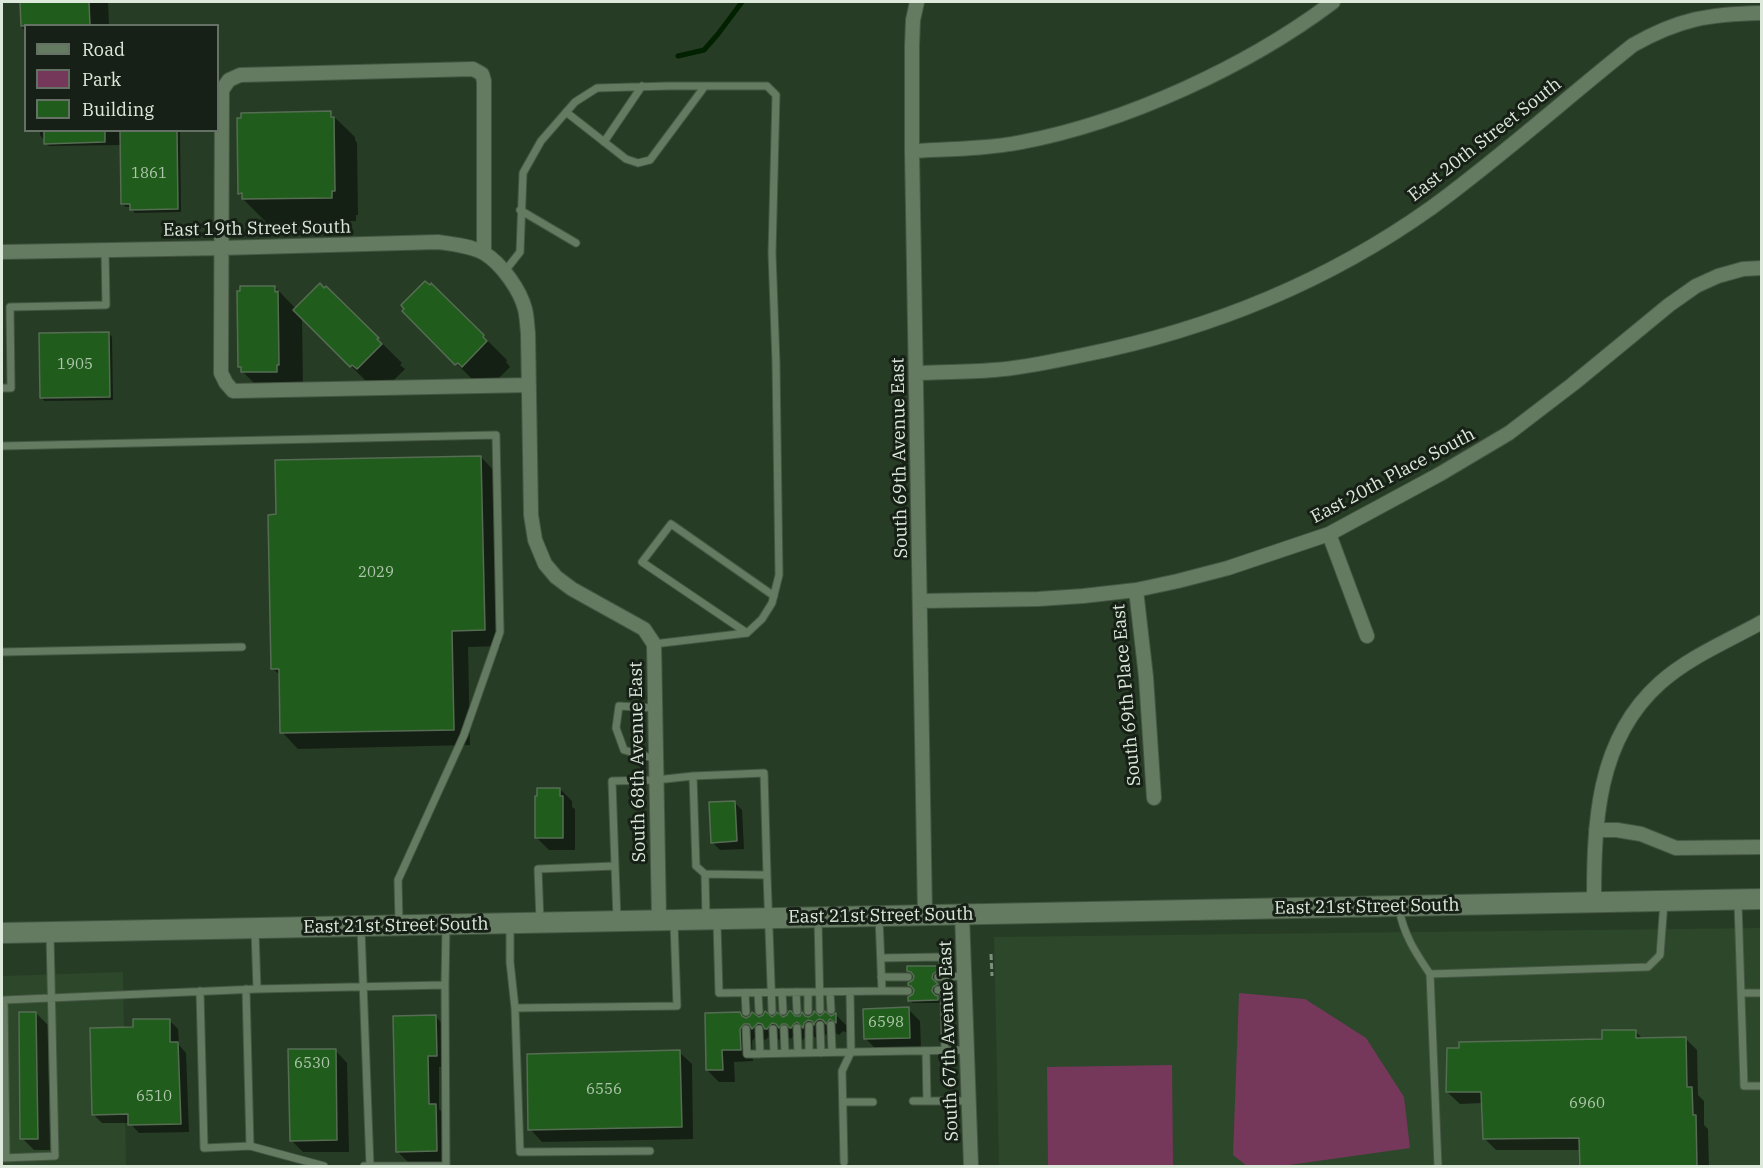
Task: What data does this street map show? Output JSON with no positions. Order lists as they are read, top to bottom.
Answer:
{
  "streets": {
    "main road": ["East 21st Street South"],
    "street": [
      "East 20th Street South",
      "East 19th Street South",
      "South 69th Avenue East",
      "East 20th Place South",
      "South 69th Place East",
      "South 68th Avenue East",
      "South 67th Avenue East"
    ]
  },
  "crossings": [
    ["East 20th Street South", "South 69th Avenue East"],
    ["East 19th Street South", "South 68th Avenue East"],
    ["South 69th Avenue East", "East 20th Place South"],
    ["South 69th Avenue East", "East 21st Street South"],
    ["East 20th Place South", "South 69th Place East"],
    ["South 68th Avenue East", "East 21st Street South"],
    ["East 21st Street South", "South 67th Avenue East"]
  ],
  "house_numbers": [
    "1861",
    "1905",
    "2029",
    "6598",
    "6530",
    "6556",
    "6510",
    "6960"
  ],
  "legend": ["Road", "Park", "Building"]
}
